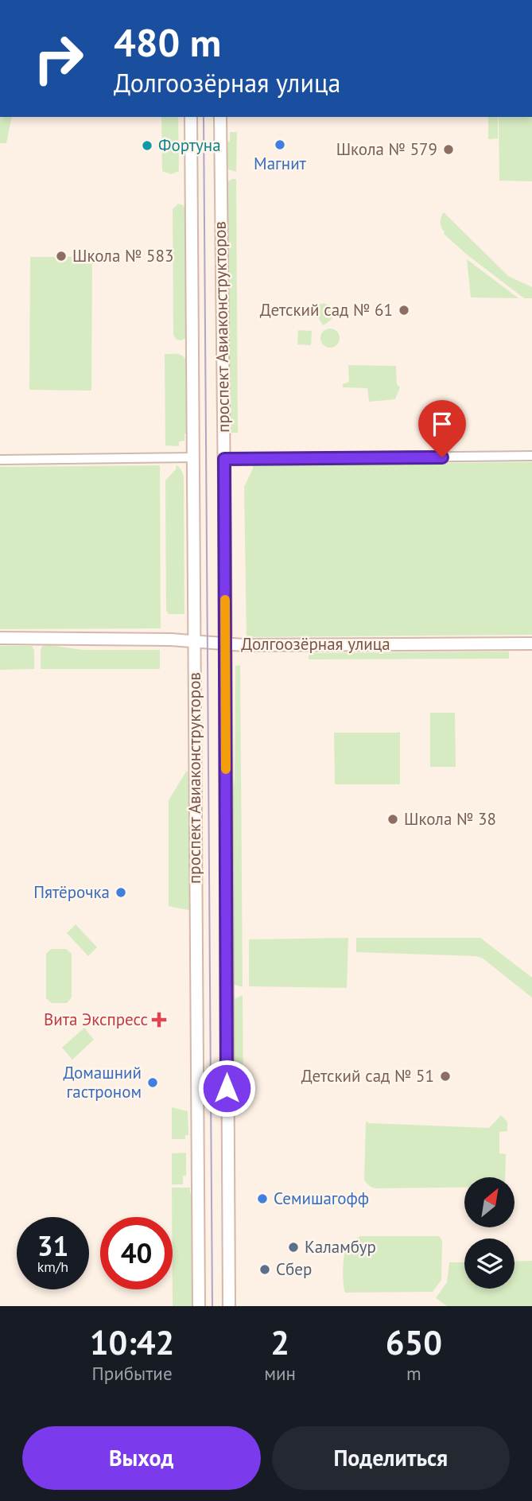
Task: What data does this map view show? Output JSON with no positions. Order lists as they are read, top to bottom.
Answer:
{
  "streets": {
    "street": ["проспект Авиаконструкторов", "Долгоозёрная улица"]
  },
  "crossings": [
    ["проспект Авиаконструкторов", "Долгоозёрная улица"]
  ],
  "places": {
    "other": [
      "Магнит",
      "Фортуна",
      "Школа № 579",
      "Школа № 583",
      "Детский сад № 61",
      "Школа № 38",
      "Пятёрочка",
      "Детский сад № 51",
      "Домашний гастроном",
      "Семишагофф",
      "Каламбур",
      "Сбер"
    ],
    "health": ["Вита Экспресс"]
  },
  "north": "top right",
  "page": {
    "turn": ["480 m", "Долгоозёрная улица"],
    "speed": "31 km/h",
    "limit": "40",
    "eta": [
      "10:42",
      "Прибытие",
      "2",
      "мин",
      "650",
      "m"
    ],
    "buttons": ["Выход", "Поделиться"]
  }
}
